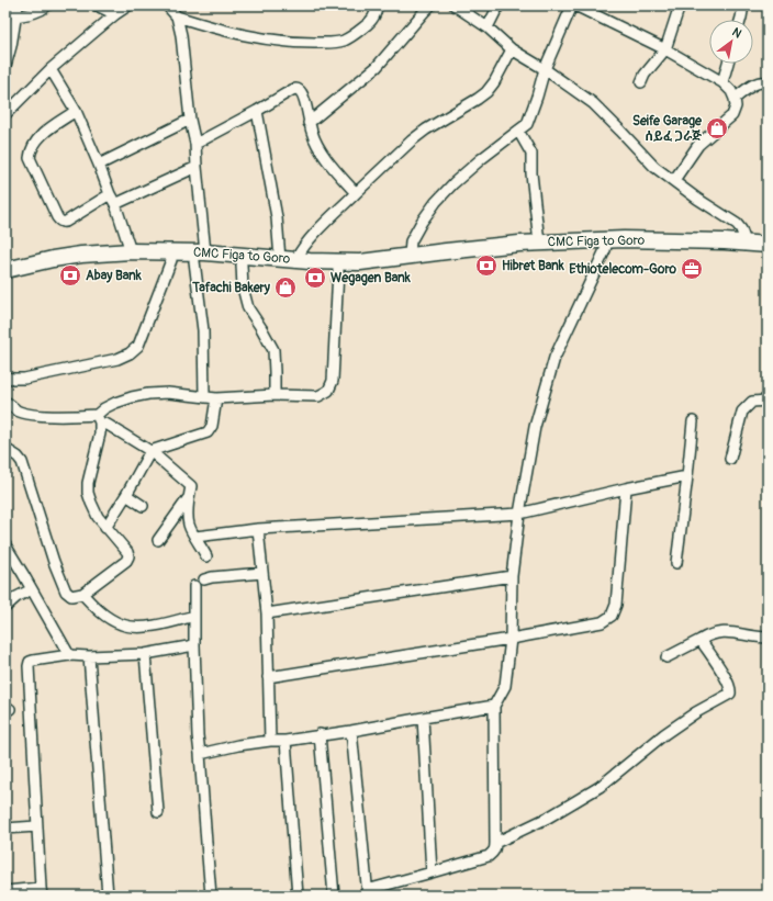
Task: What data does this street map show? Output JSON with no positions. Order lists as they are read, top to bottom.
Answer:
{
  "streets": {
    "main road": ["CMC Figa to Goro"]
  },
  "places": {
    "shop": ["Seife Garage ሰይፈ ጋራጅ", "Tafachi Bakery"],
    "bank": ["Hibret Bank", "Abay Bank", "Wegagen Bank"],
    "office": ["Ethiotelecom-Goro"]
  },
  "north": "top right"
}
